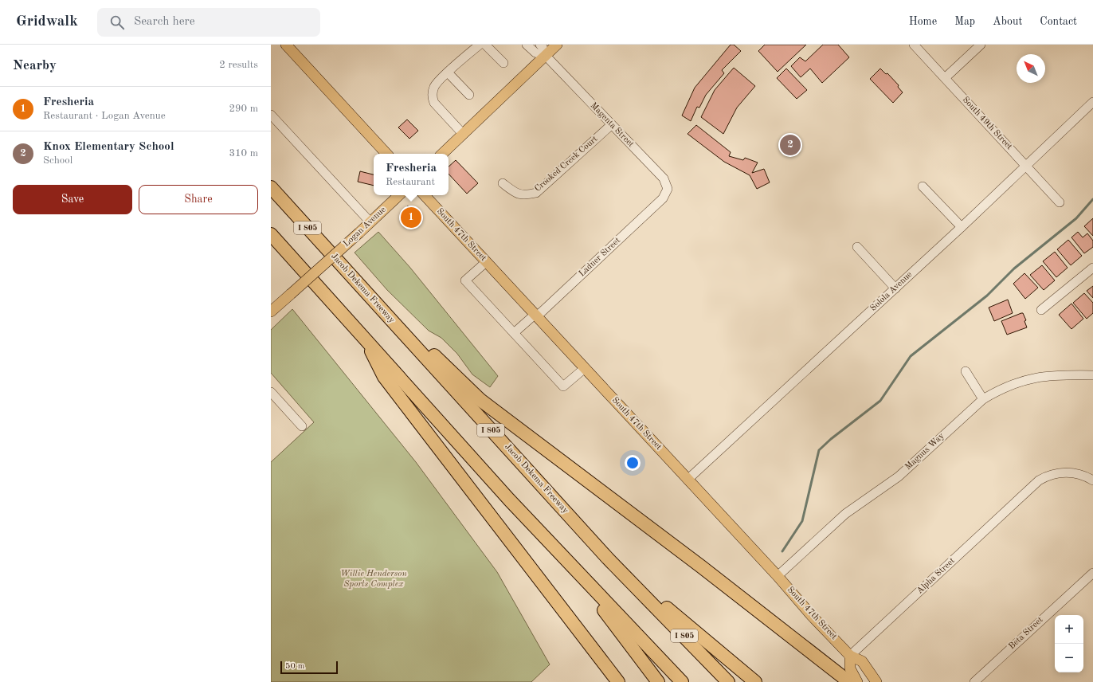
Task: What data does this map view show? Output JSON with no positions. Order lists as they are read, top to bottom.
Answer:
{
  "streets": {
    "highway": ["I 805", "Jacob Dekema Freeway"],
    "main road": ["Logan Avenue", "South 47th Street"],
    "street": [
      "South 49th Street",
      "Magenta Street",
      "Crooked Creek Court",
      "Ladner Street",
      "Solola Avenue",
      "Magnus Way",
      "Alpha Street",
      "Beta Street"
    ]
  },
  "crossings": [
    ["South 49th Street", "Solola Avenue"],
    ["Magenta Street", "Crooked Creek Court"],
    ["Magenta Street", "Ladner Street"],
    ["South 47th Street", "Ladner Street"],
    ["South 47th Street", "Solola Avenue"],
    ["South 47th Street", "Magnus Way"],
    ["South 47th Street", "Alpha Street"]
  ],
  "parks": ["Willie Henderson Sports Complex"],
  "scale_bar": "50 m",
  "north": "top left",
  "page": {
    "header": "Gridwalk",
    "search": "Search here",
    "nav": [
      "Home",
      "Map",
      "About",
      "Contact"
    ],
    "heading": ["Nearby", "2 results"],
    "list": [
      {
        "mark": "1",
        "name": "Fresheria",
        "note": "Restaurant · Logan Avenue",
        "value": "290 m"
      },
      {
        "mark": "2",
        "name": "Knox Elementary School",
        "note": "School",
        "value": "310 m"
      }
    ],
    "pins": ["2", "1"],
    "popup": ["Fresheria", "Restaurant"],
    "buttons": ["Save", "Share"],
    "map_buttons": ["+", "−"],
    "scale": "50 m"
  }
}
